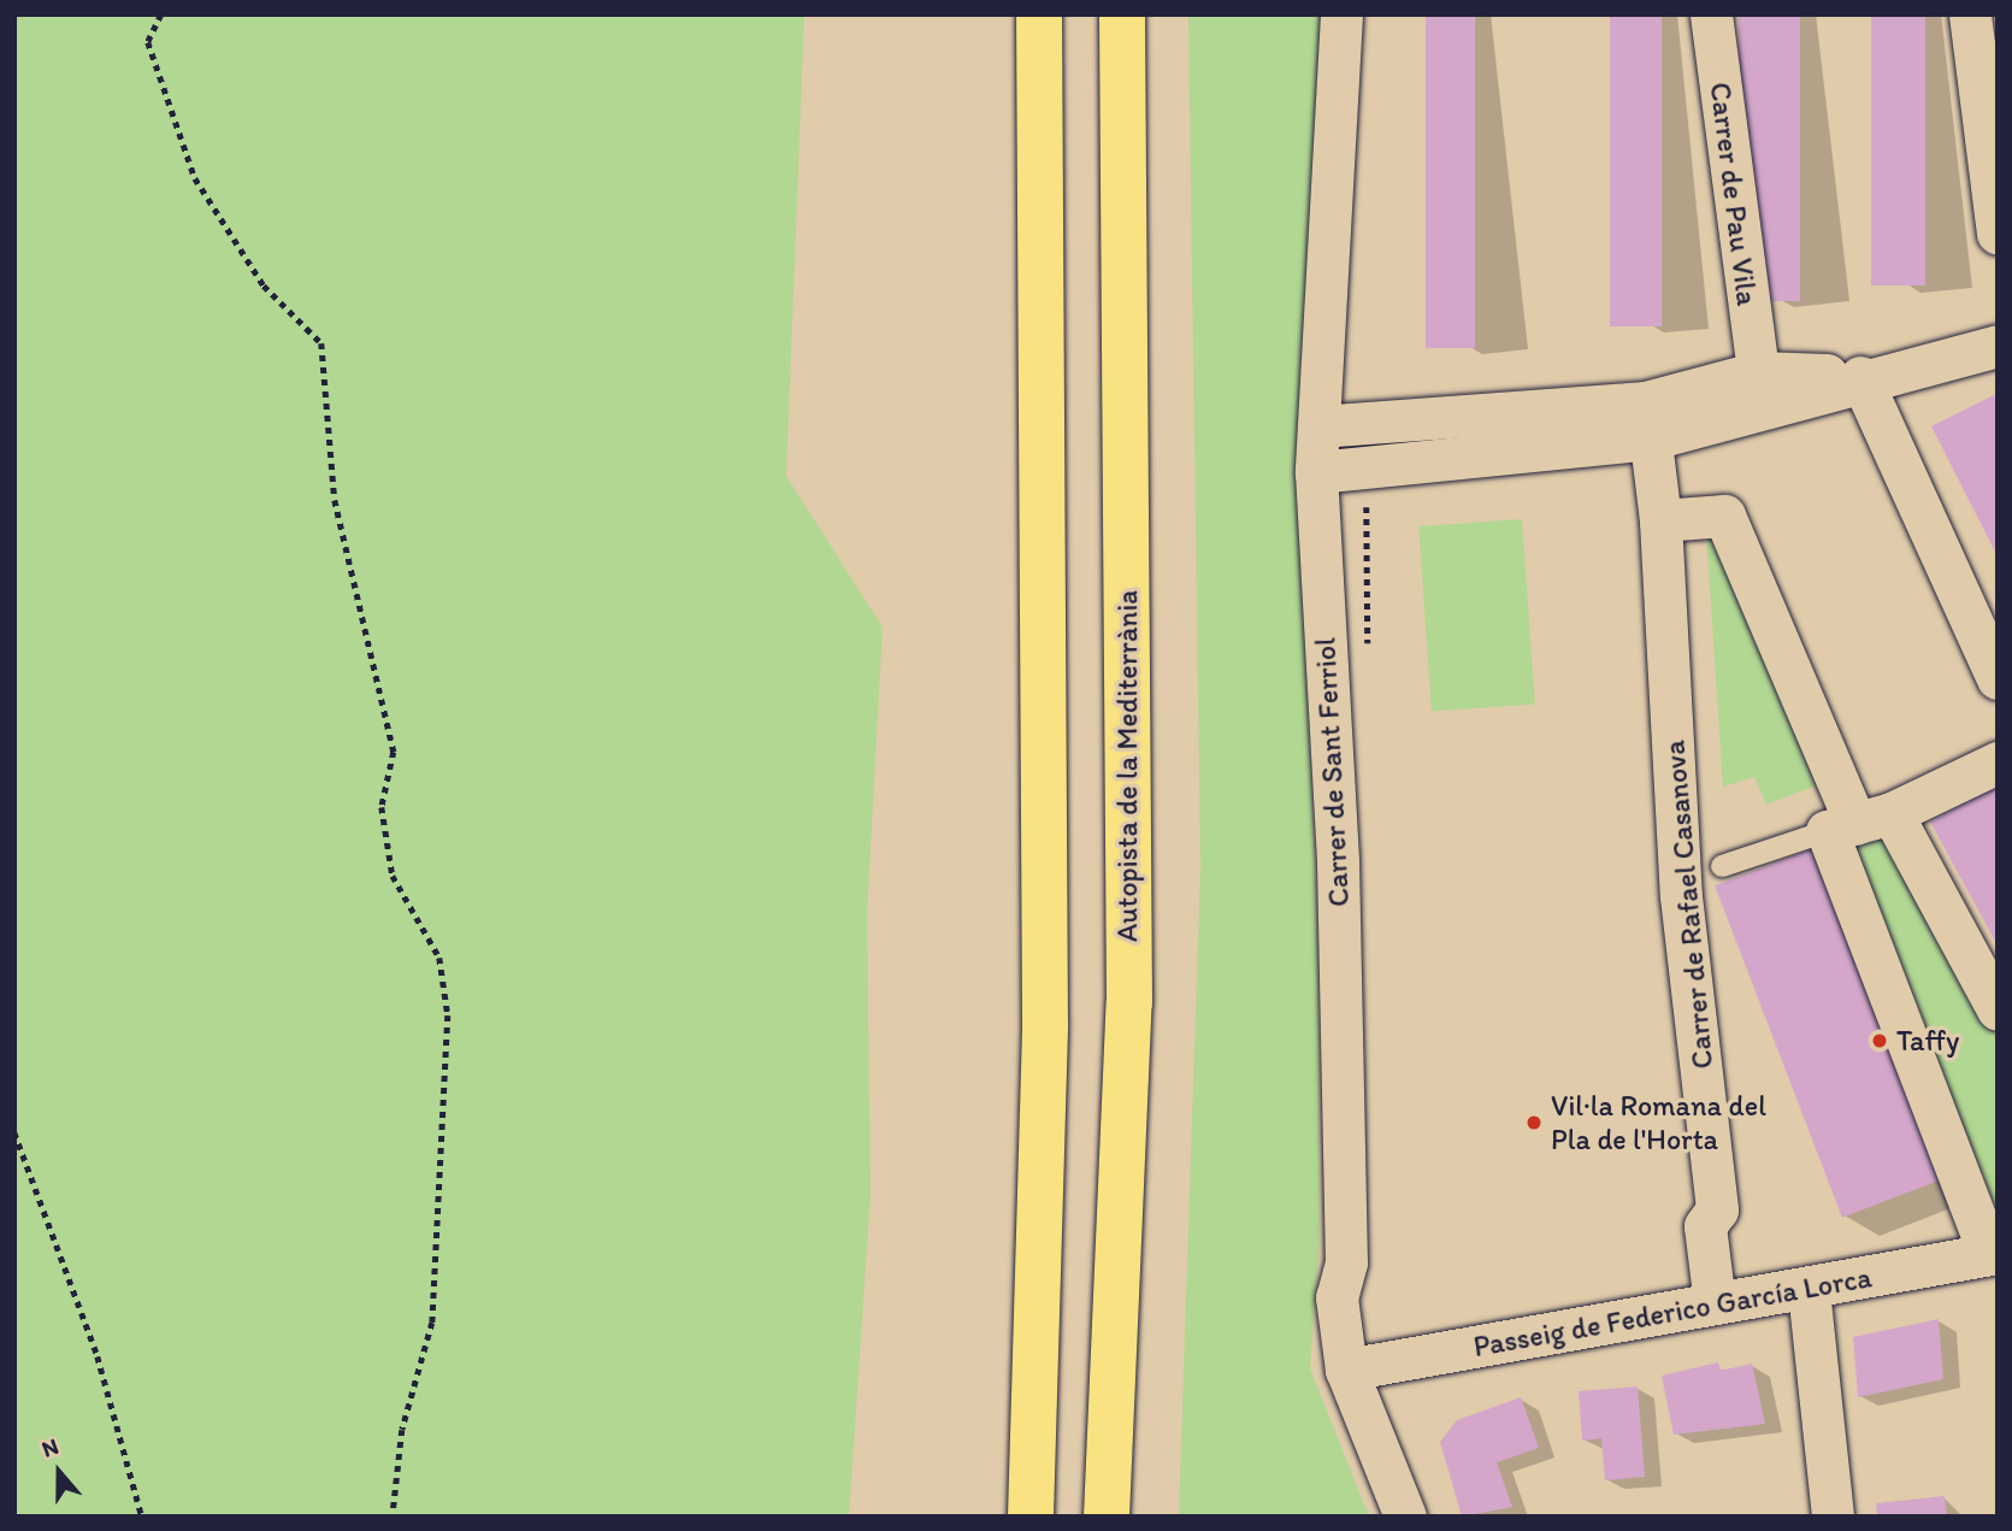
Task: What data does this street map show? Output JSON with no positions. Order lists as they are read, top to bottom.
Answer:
{
  "streets": {
    "highway": ["Autopista de la Mediterrània"],
    "street": [
      "Carrer de Pau Vila",
      "Carrer de Sant Ferriol",
      "Carrer de Rafael Casanova",
      "Passeig de Federico García Lorca"
    ]
  },
  "crossings": [
    ["Carrer de Sant Ferriol", "Passeig de Federico García Lorca"],
    ["Carrer de Rafael Casanova", "Passeig de Federico García Lorca"]
  ],
  "places": ["Taffy", "Vil·la Romana del Pla de l'Horta"],
  "north": "top"
}
